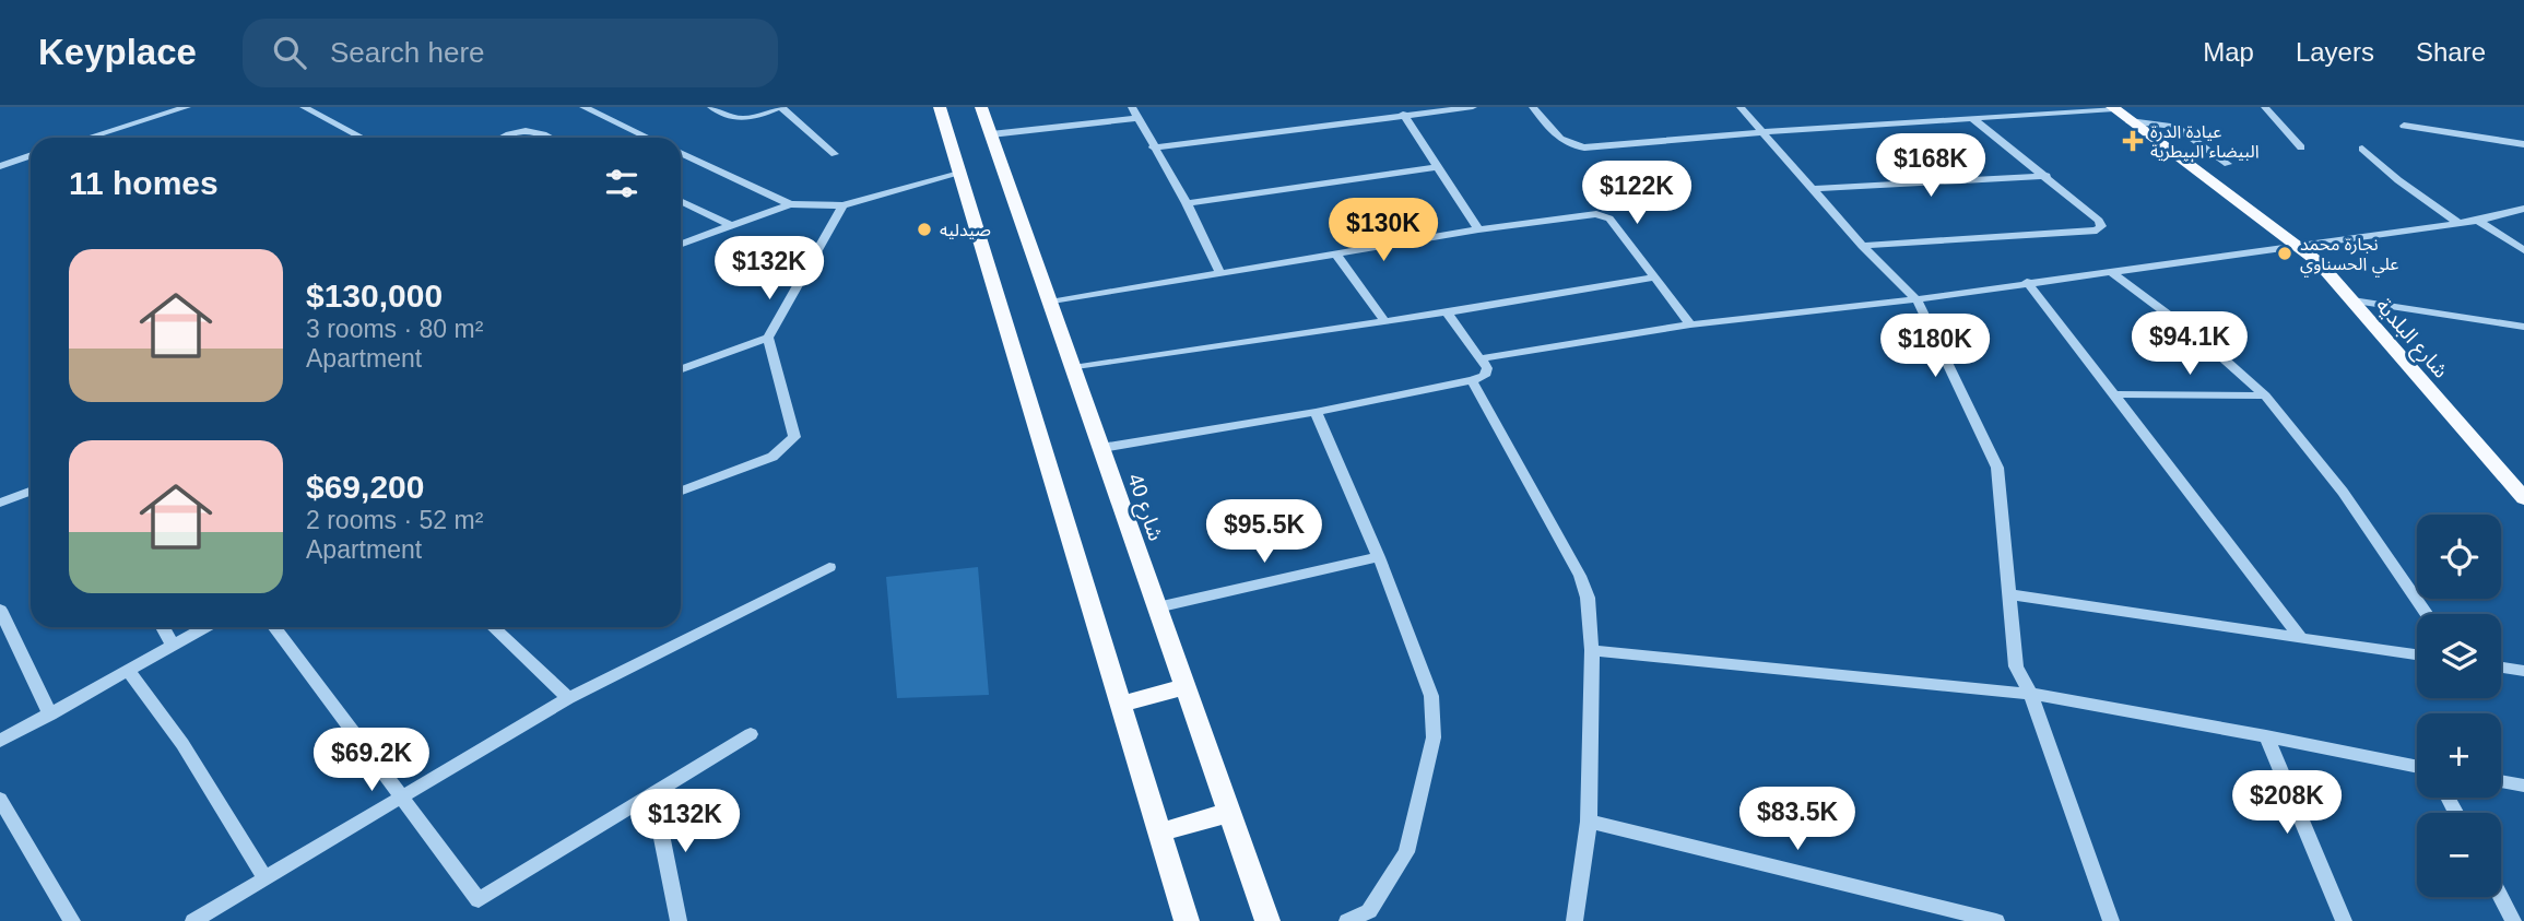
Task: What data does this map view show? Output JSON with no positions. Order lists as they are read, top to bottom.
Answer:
{
  "streets": {
    "main road": ["شارع البلدية", "شارع 40"]
  },
  "places": {
    "health": ["عيادة الدرة البيضاء البيطرية"],
    "other": ["صيدليه", "نجارة محمد علي الحسناوي"]
  },
  "page": {
    "header": "Keyplace",
    "search": "Search here",
    "nav": ["Map", "Layers", "Share"],
    "price": [
      "$168K",
      "$122K",
      "$130K",
      "$132K",
      "$94.1K",
      "$180K",
      "$95.5K",
      "$69.2K",
      "$208K",
      "$83.5K",
      "$132K"
    ],
    "heading": "11 homes",
    "list": [
      {
        "name": "$130,000",
        "note": "3 rooms · 80 m² · Apartment"
      },
      {
        "name": "$69,200",
        "note": "2 rooms · 52 m² · Apartment"
      }
    ],
    "map_buttons": ["+", "−"]
  }
}
